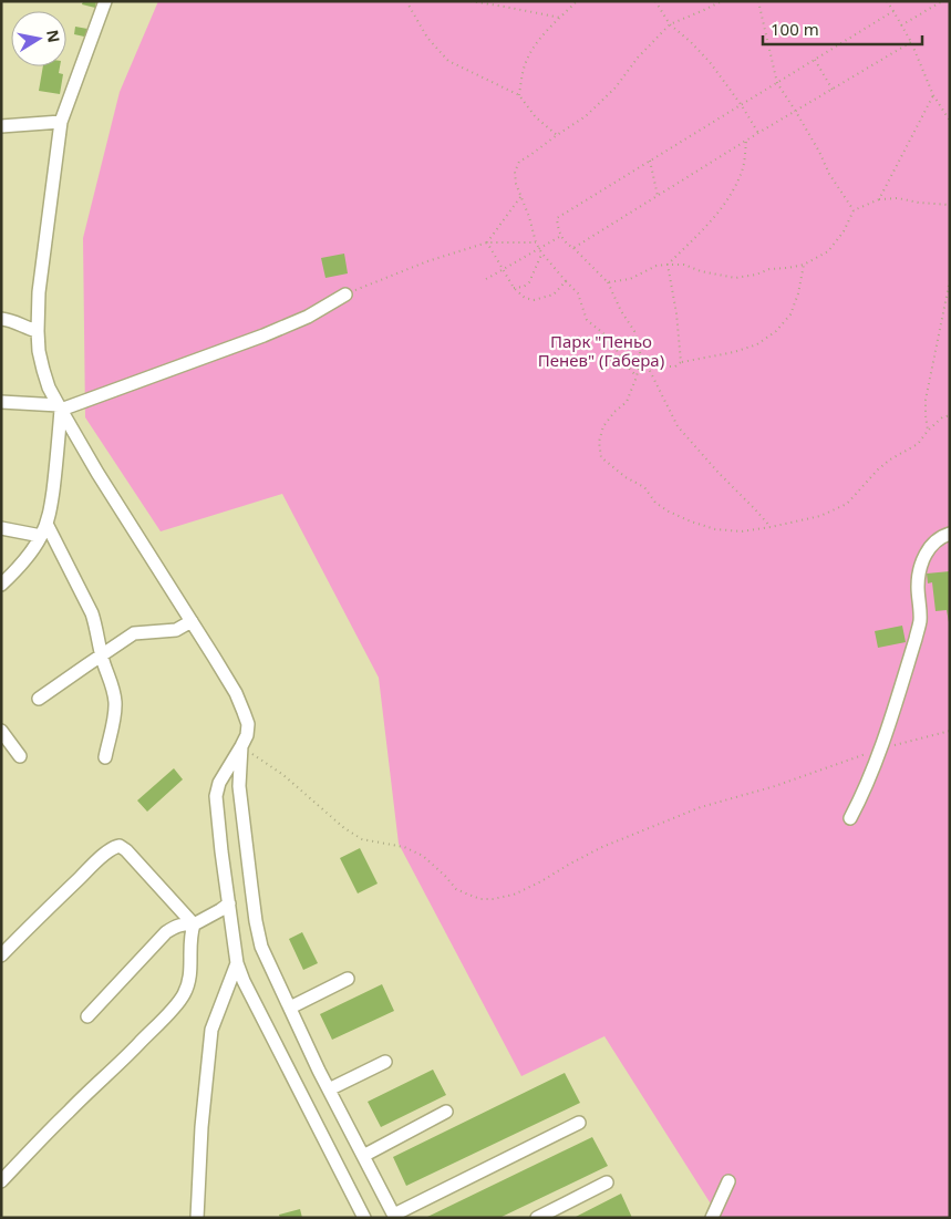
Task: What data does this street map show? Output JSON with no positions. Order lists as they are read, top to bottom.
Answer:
{
  "parks": ["Парк \"Пеньо Пенев\" (Габера)"],
  "scale_bar": "100 m",
  "north": "right"
}
